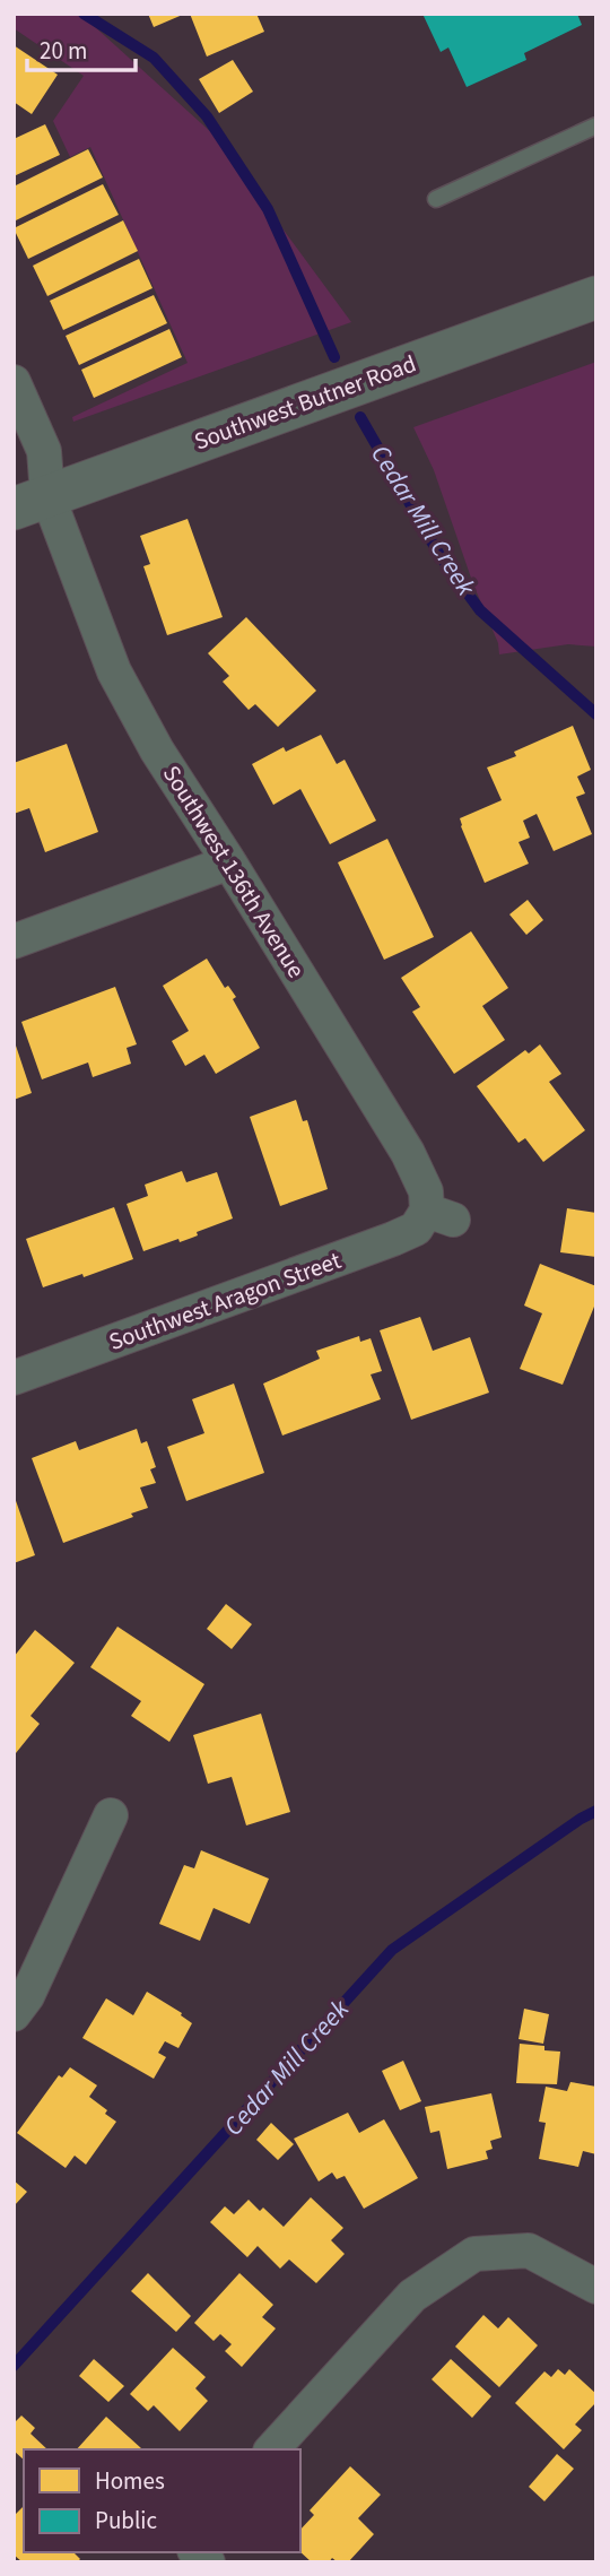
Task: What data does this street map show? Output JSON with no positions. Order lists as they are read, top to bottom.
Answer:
{
  "streets": {
    "street": ["Southwest Butner Road", "Southwest 136th Avenue", "Southwest Aragon Street"]
  },
  "crossings": [
    ["Southwest Butner Road", "Southwest 136th Avenue"],
    ["Southwest 136th Avenue", "Southwest Aragon Street"]
  ],
  "water": ["Cedar Mill Creek"],
  "legend": ["Homes", "Public"],
  "scale_bar": "20 m"
}
